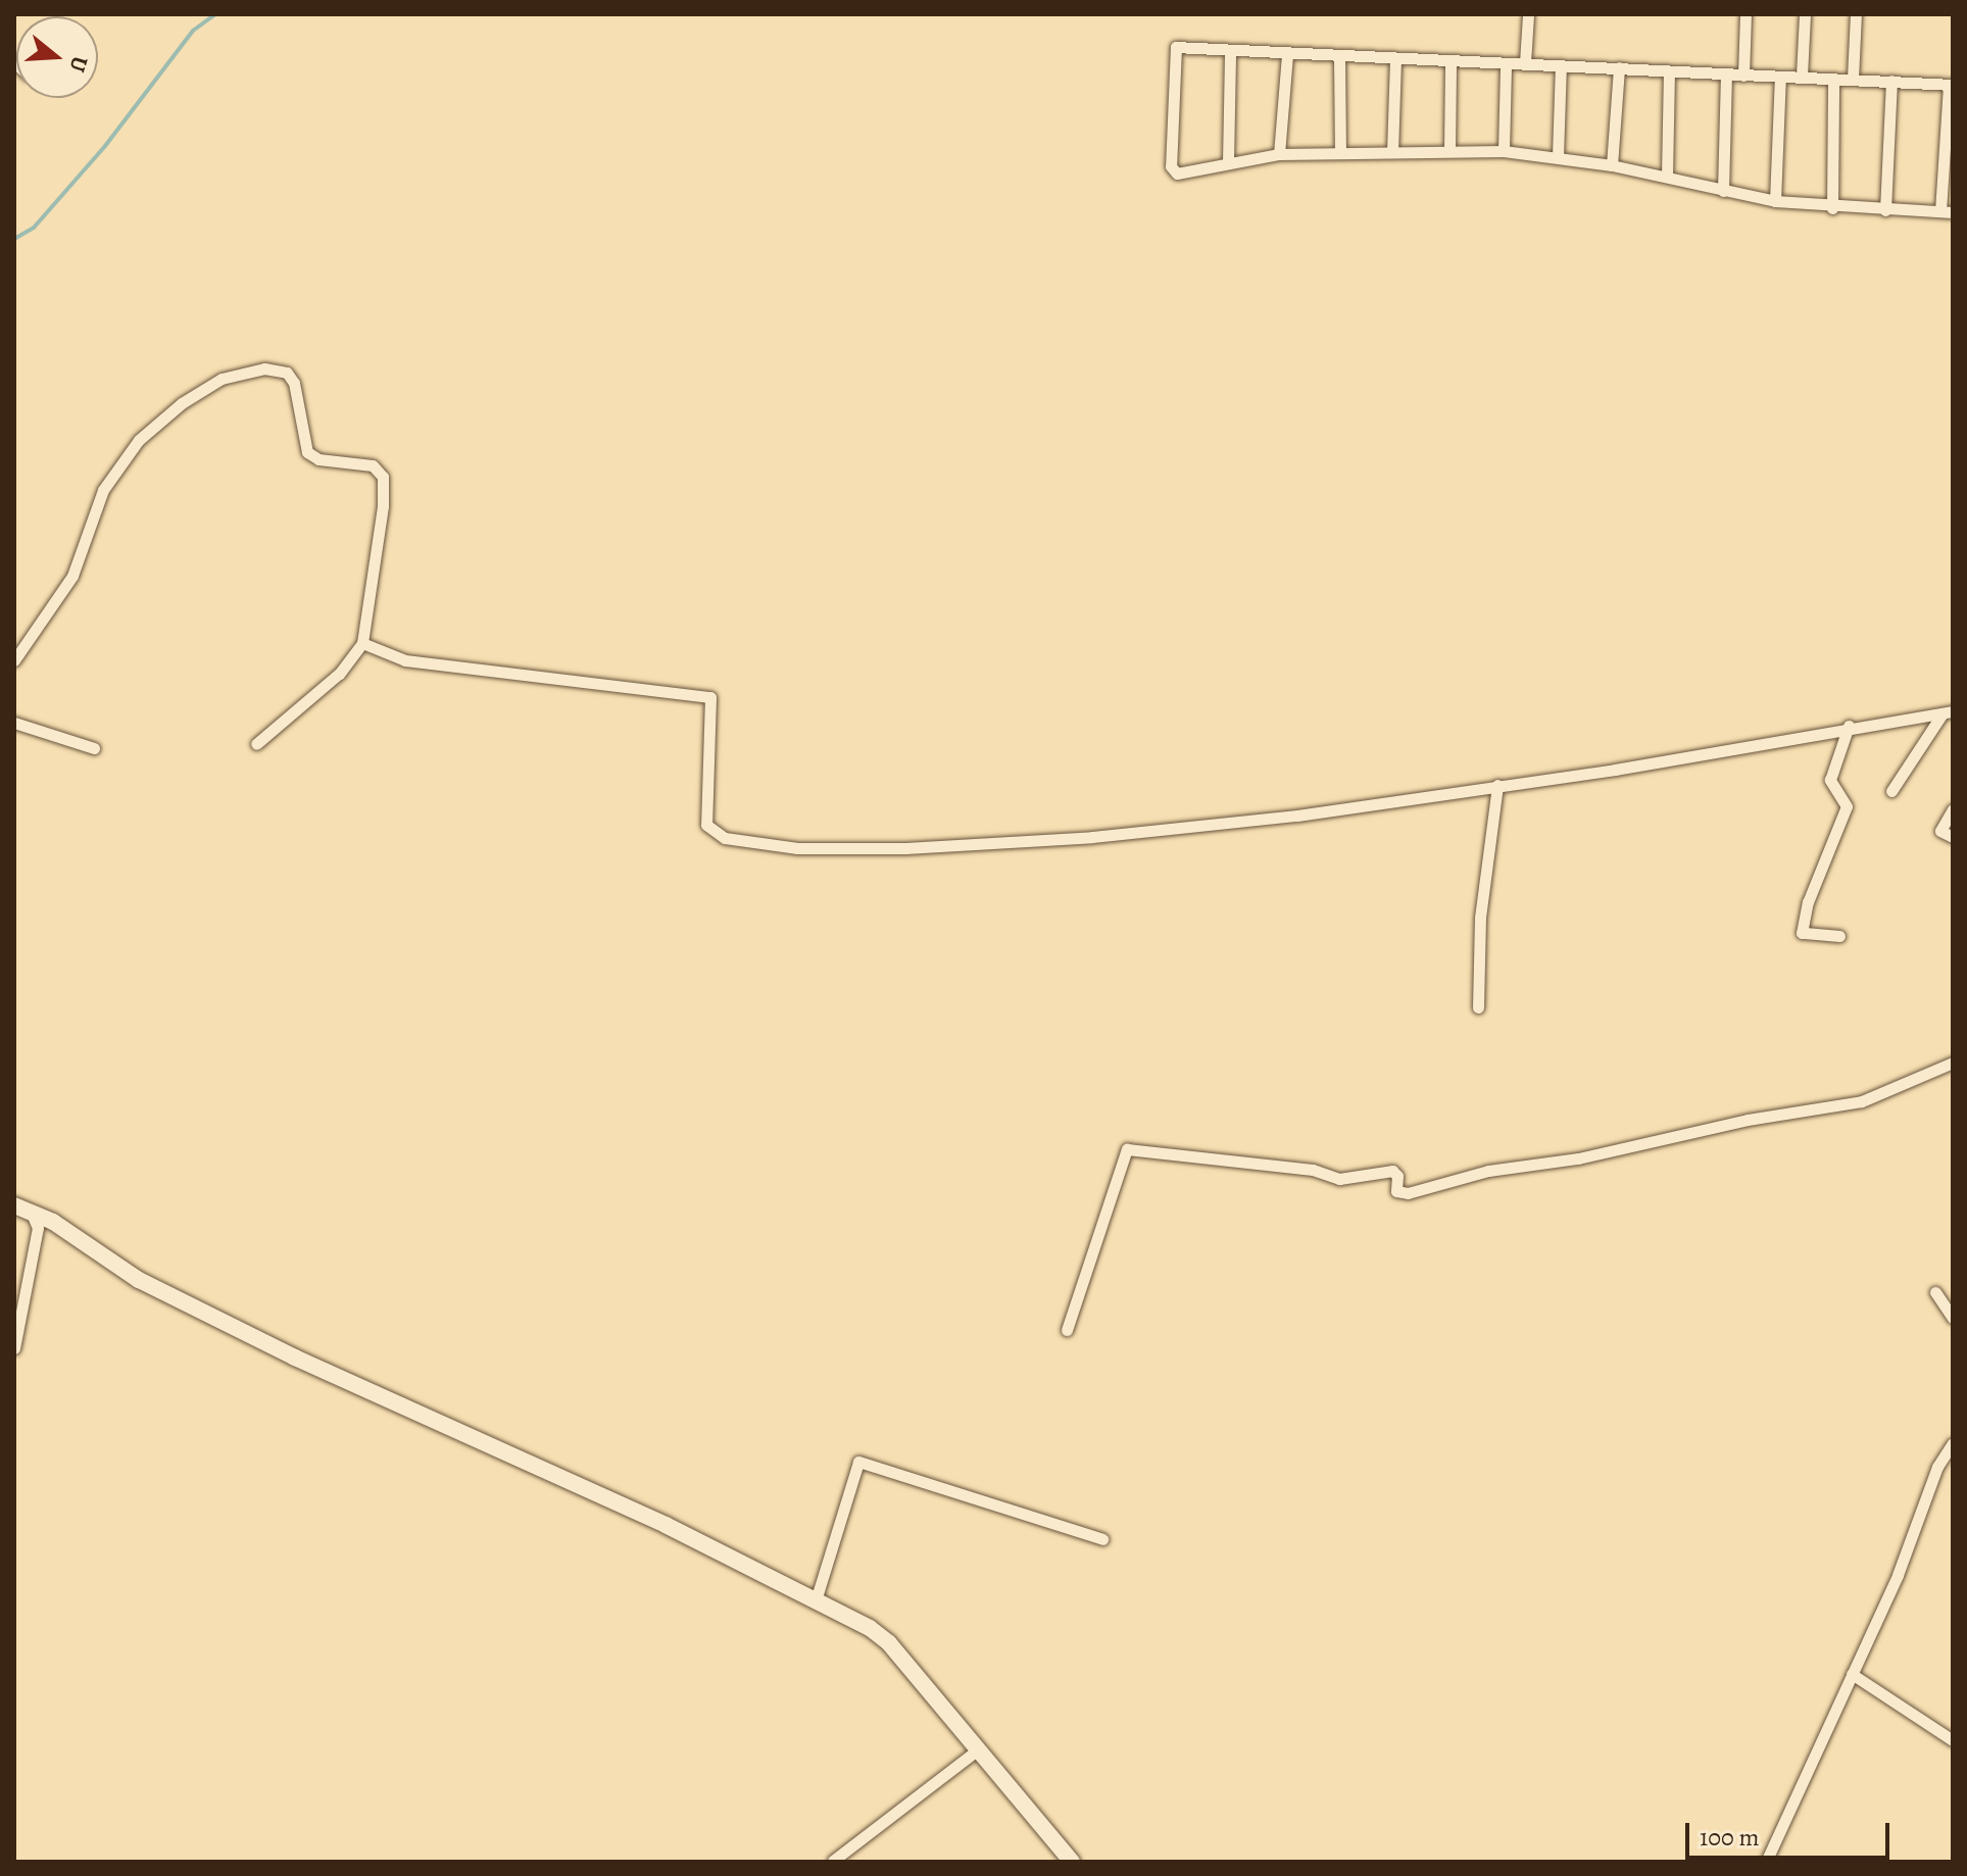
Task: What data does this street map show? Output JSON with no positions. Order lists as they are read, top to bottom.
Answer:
{
  "scale_bar": "100 m",
  "north": "right"
}
